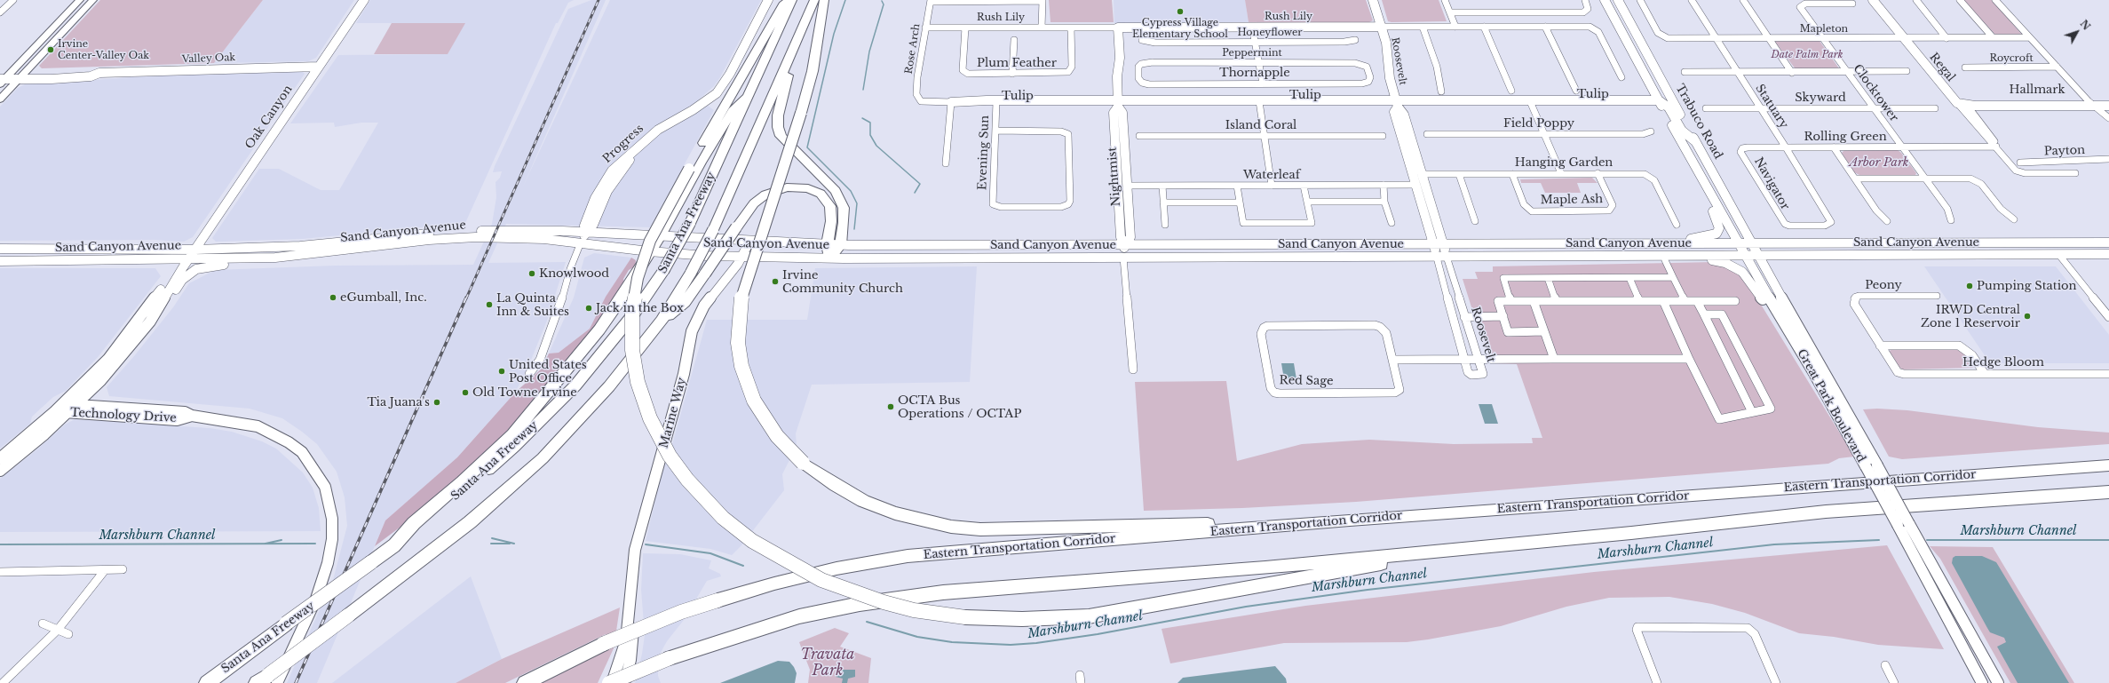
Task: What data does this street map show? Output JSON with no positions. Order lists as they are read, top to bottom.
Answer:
{
  "streets": {
    "highway": ["Santa Ana Freeway", "Eastern Transportation Corridor"],
    "main road": [
      "Rush Lily",
      "Valley Oak",
      "Roosevelt",
      "Regal",
      "Hallmark",
      "Tulip",
      "Oak Canyon",
      "Trabuco Road",
      "Progress",
      "Nightmist",
      "Sand Canyon Avenue",
      "Great Park Boulevard",
      "Marine Way",
      "Technology Drive"
    ],
    "street": [
      "Mapleton",
      "Honeyflower",
      "Rose Arch",
      "Peppermint",
      "Roycroft",
      "Plum Feather",
      "Thornapple",
      "Clocktower",
      "Skyward",
      "Statuary",
      "Field Poppy",
      "Island Coral",
      "Rolling Green",
      "Payton",
      "Evening Sun",
      "Hanging Garden",
      "Waterleaf",
      "Navigator",
      "Maple Ash",
      "Peony",
      "Hedge Bloom",
      "Red Sage"
    ]
  },
  "crossings": [
    ["Rush Lily", "Rose Arch"],
    ["Rush Lily", "Roosevelt"],
    ["Rush Lily", "Plum Feather"],
    ["Rush Lily", "Nightmist"],
    ["Mapleton", "Regal"],
    ["Mapleton", "Clocktower"],
    ["Mapleton", "Statuary"],
    ["Rose Arch", "Tulip"],
    ["Peppermint", "Thornapple"],
    ["Valley Oak", "Oak Canyon"],
    ["Roosevelt", "Tulip"],
    ["Roosevelt", "Hanging Garden"],
    ["Roosevelt", "Waterleaf"],
    ["Roosevelt", "Sand Canyon Avenue"],
    ["Regal", "Hallmark"],
    ["Regal", "Rolling Green"],
    ["Clocktower", "Skyward"],
    ["Clocktower", "Rolling Green"],
    ["Tulip", "Evening Sun"],
    ["Tulip", "Nightmist"],
    ["Skyward", "Statuary"],
    ["Statuary", "Rolling Green"],
    ["Statuary", "Navigator"],
    ["Oak Canyon", "Sand Canyon Avenue"],
    ["Trabuco Road", "Sand Canyon Avenue"],
    ["Trabuco Road", "Great Park Boulevard"],
    ["Rolling Green", "Navigator"],
    ["Progress", "Sand Canyon Avenue"],
    ["Hanging Garden", "Maple Ash"],
    ["Waterleaf", "Nightmist"],
    ["Nightmist", "Sand Canyon Avenue"],
    ["Santa Ana Freeway", "Technology Drive"],
    ["Sand Canyon Avenue", "Great Park Boulevard"],
    ["Sand Canyon Avenue", "Marine Way"],
    ["Peony", "Hedge Bloom"]
  ],
  "water": ["Marshburn Channel"],
  "parks": ["Date Palm Park", "Arbor Park", "Travata Park"],
  "places": [
    "Cypress Village Elementary School",
    "Irvine Center-Valley Oak",
    "Knowlwood",
    "Irvine Community Church",
    "Pumping Station",
    "eGumball, Inc.",
    "La Quinta Inn & Suites",
    "Jack in the Box",
    "IRWD Central Zone 1 Reservoir",
    "United States Post Office",
    "Old Towne Irvine",
    "Tia Juana's",
    "OCTA Bus Operations / OCTAP"
  ],
  "north": "top right"
}
